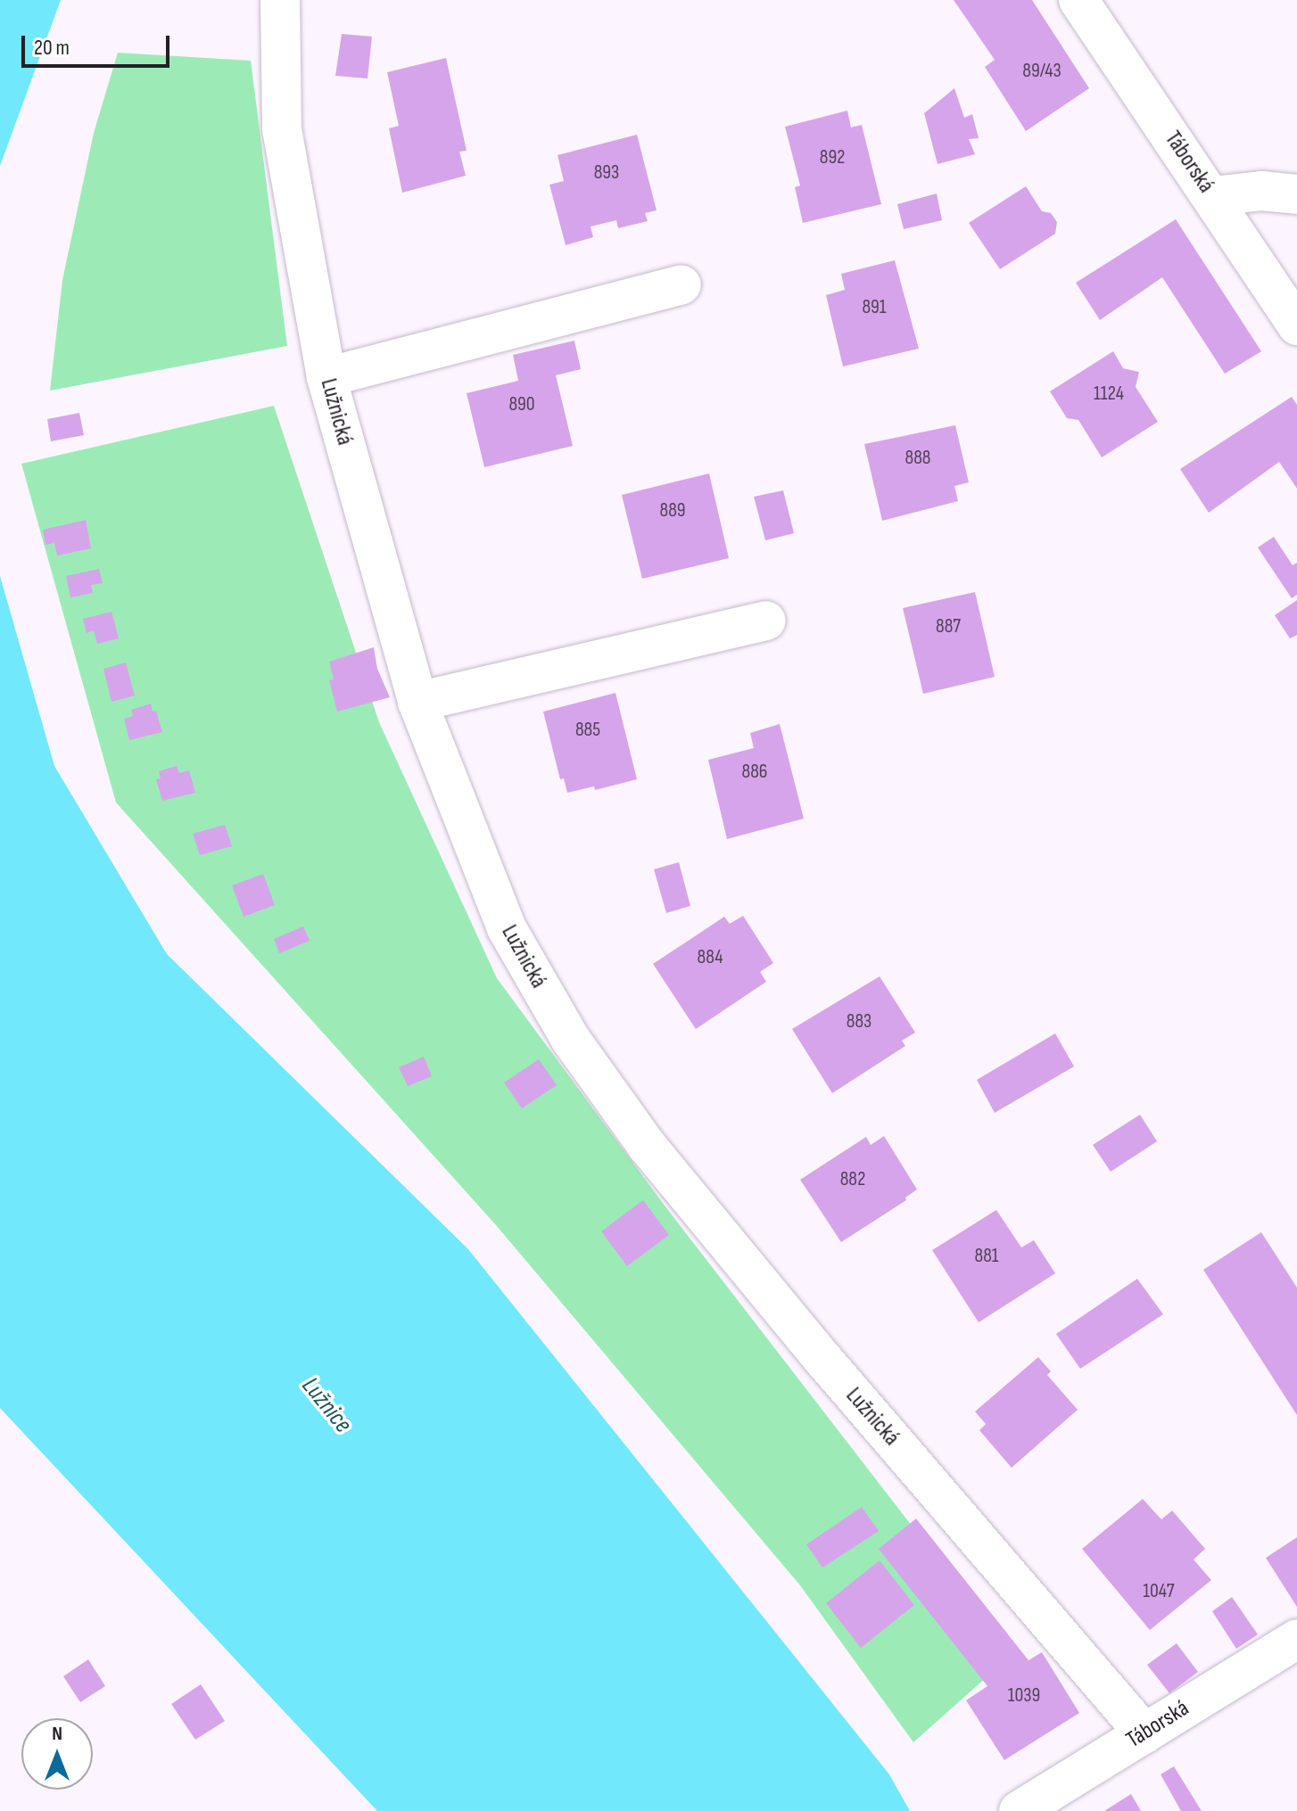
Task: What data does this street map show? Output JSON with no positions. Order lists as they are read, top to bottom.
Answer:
{
  "streets": {
    "street": ["Táborská", "Lužnická"]
  },
  "crossings": [
    ["Táborská", "Lužnická"]
  ],
  "water": ["Lužnice"],
  "house_numbers": [
    "89/43",
    "892",
    "893",
    "891",
    "1124",
    "890",
    "888",
    "889",
    "887",
    "885",
    "886",
    "884",
    "883",
    "882",
    "881",
    "1047",
    "1039"
  ],
  "scale_bar": "20 m",
  "north": "top"
}
